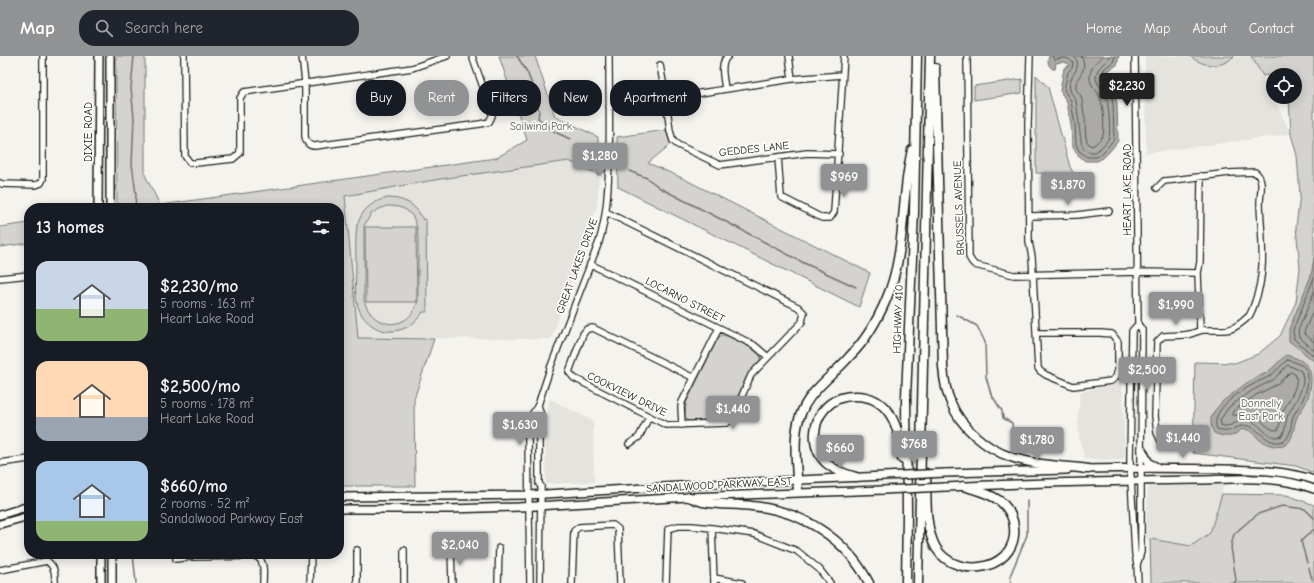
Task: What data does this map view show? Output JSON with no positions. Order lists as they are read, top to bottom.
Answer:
{
  "streets": {
    "highway": ["HIGHWAY 410"],
    "main road": ["DIXIE ROAD", "SANDALWOOD PARKWAY EAST"],
    "street": [
      "GEDDES LANE",
      "HEART LAKE ROAD",
      "BRUSSELS AVENUE",
      "GREAT LAKES DRIVE",
      "LOCARNO STREET",
      "COOKVIEW DRIVE"
    ]
  },
  "crossings": [
    ["HEART LAKE ROAD", "BRUSSELS AVENUE"],
    ["HEART LAKE ROAD", "SANDALWOOD PARKWAY EAST"],
    ["GREAT LAKES DRIVE", "LOCARNO STREET"],
    ["GREAT LAKES DRIVE", "COOKVIEW DRIVE"],
    ["GREAT LAKES DRIVE", "SANDALWOOD PARKWAY EAST"],
    ["LOCARNO STREET", "COOKVIEW DRIVE"]
  ],
  "parks": ["Sailwind Park", "Donnelly East Park"],
  "page": {
    "header": "Map",
    "search": "Search here",
    "nav": [
      "Home",
      "Map",
      "About",
      "Contact"
    ],
    "price": [
      "$2,230",
      "$1,280",
      "$969",
      "$1,870",
      "$1,990",
      "$2,500",
      "$1,440",
      "$1,630",
      "$1,440",
      "$1,780",
      "$768",
      "$660",
      "$2,040"
    ],
    "chip": [
      "Buy",
      "Rent",
      "Filters",
      "New",
      "Apartment"
    ],
    "heading": "13 homes",
    "list": [
      {
        "name": "$2,230/mo",
        "note": "5 rooms · 163 m² · Heart Lake Road"
      },
      {
        "name": "$2,500/mo",
        "note": "5 rooms · 178 m² · Heart Lake Road"
      },
      {
        "name": "$660/mo",
        "note": "2 rooms · 52 m² · Sandalwood Parkway East"
      }
    ]
  }
}
